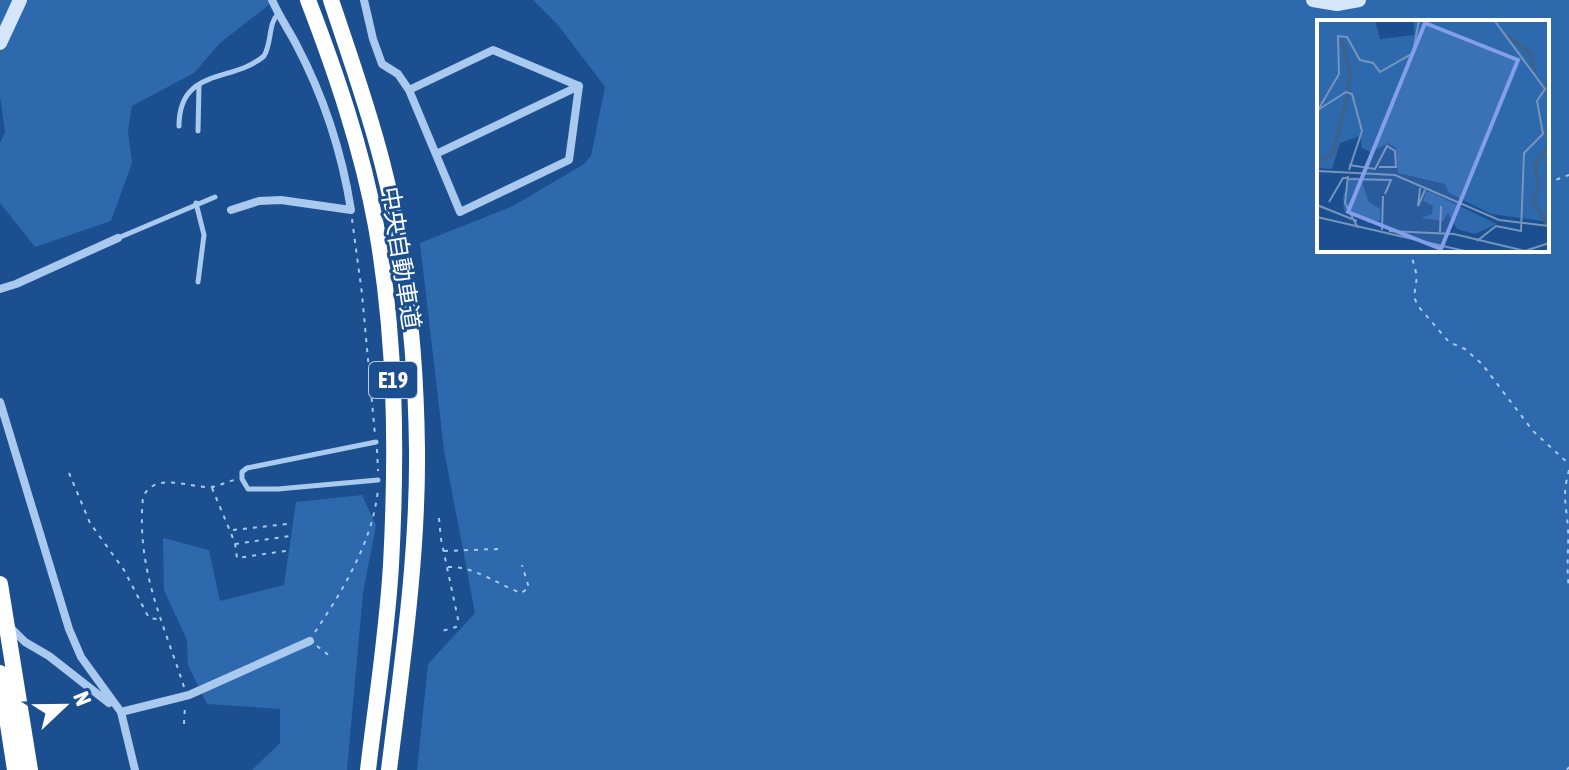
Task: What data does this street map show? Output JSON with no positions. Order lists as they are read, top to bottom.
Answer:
{
  "streets": {
    "highway": ["中央自動車道", "E19"]
  },
  "north": "right"
}
